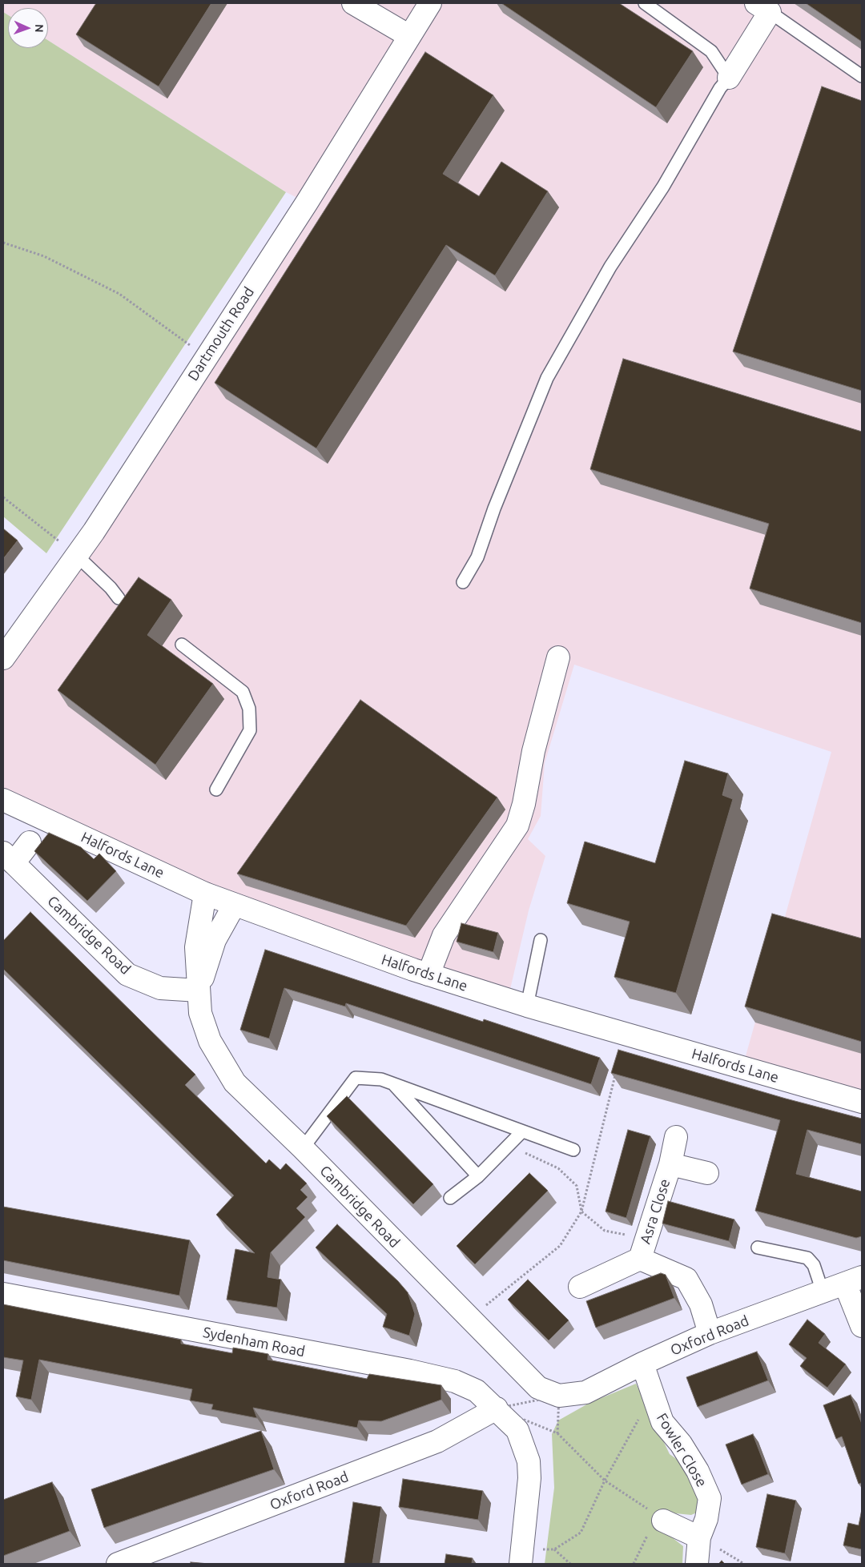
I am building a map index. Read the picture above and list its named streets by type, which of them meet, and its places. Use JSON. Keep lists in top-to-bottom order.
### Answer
{
  "streets": {
    "street": [
      "Dartmouth Road",
      "Halfords Lane",
      "Cambridge Road",
      "Asra Close",
      "Oxford Road",
      "Sydenham Road",
      "Fowler Close"
    ]
  },
  "crossings": [
    ["Halfords Lane", "Cambridge Road"],
    ["Cambridge Road", "Oxford Road"],
    ["Oxford Road", "Sydenham Road"],
    ["Oxford Road", "Fowler Close"]
  ],
  "north": "right"
}
